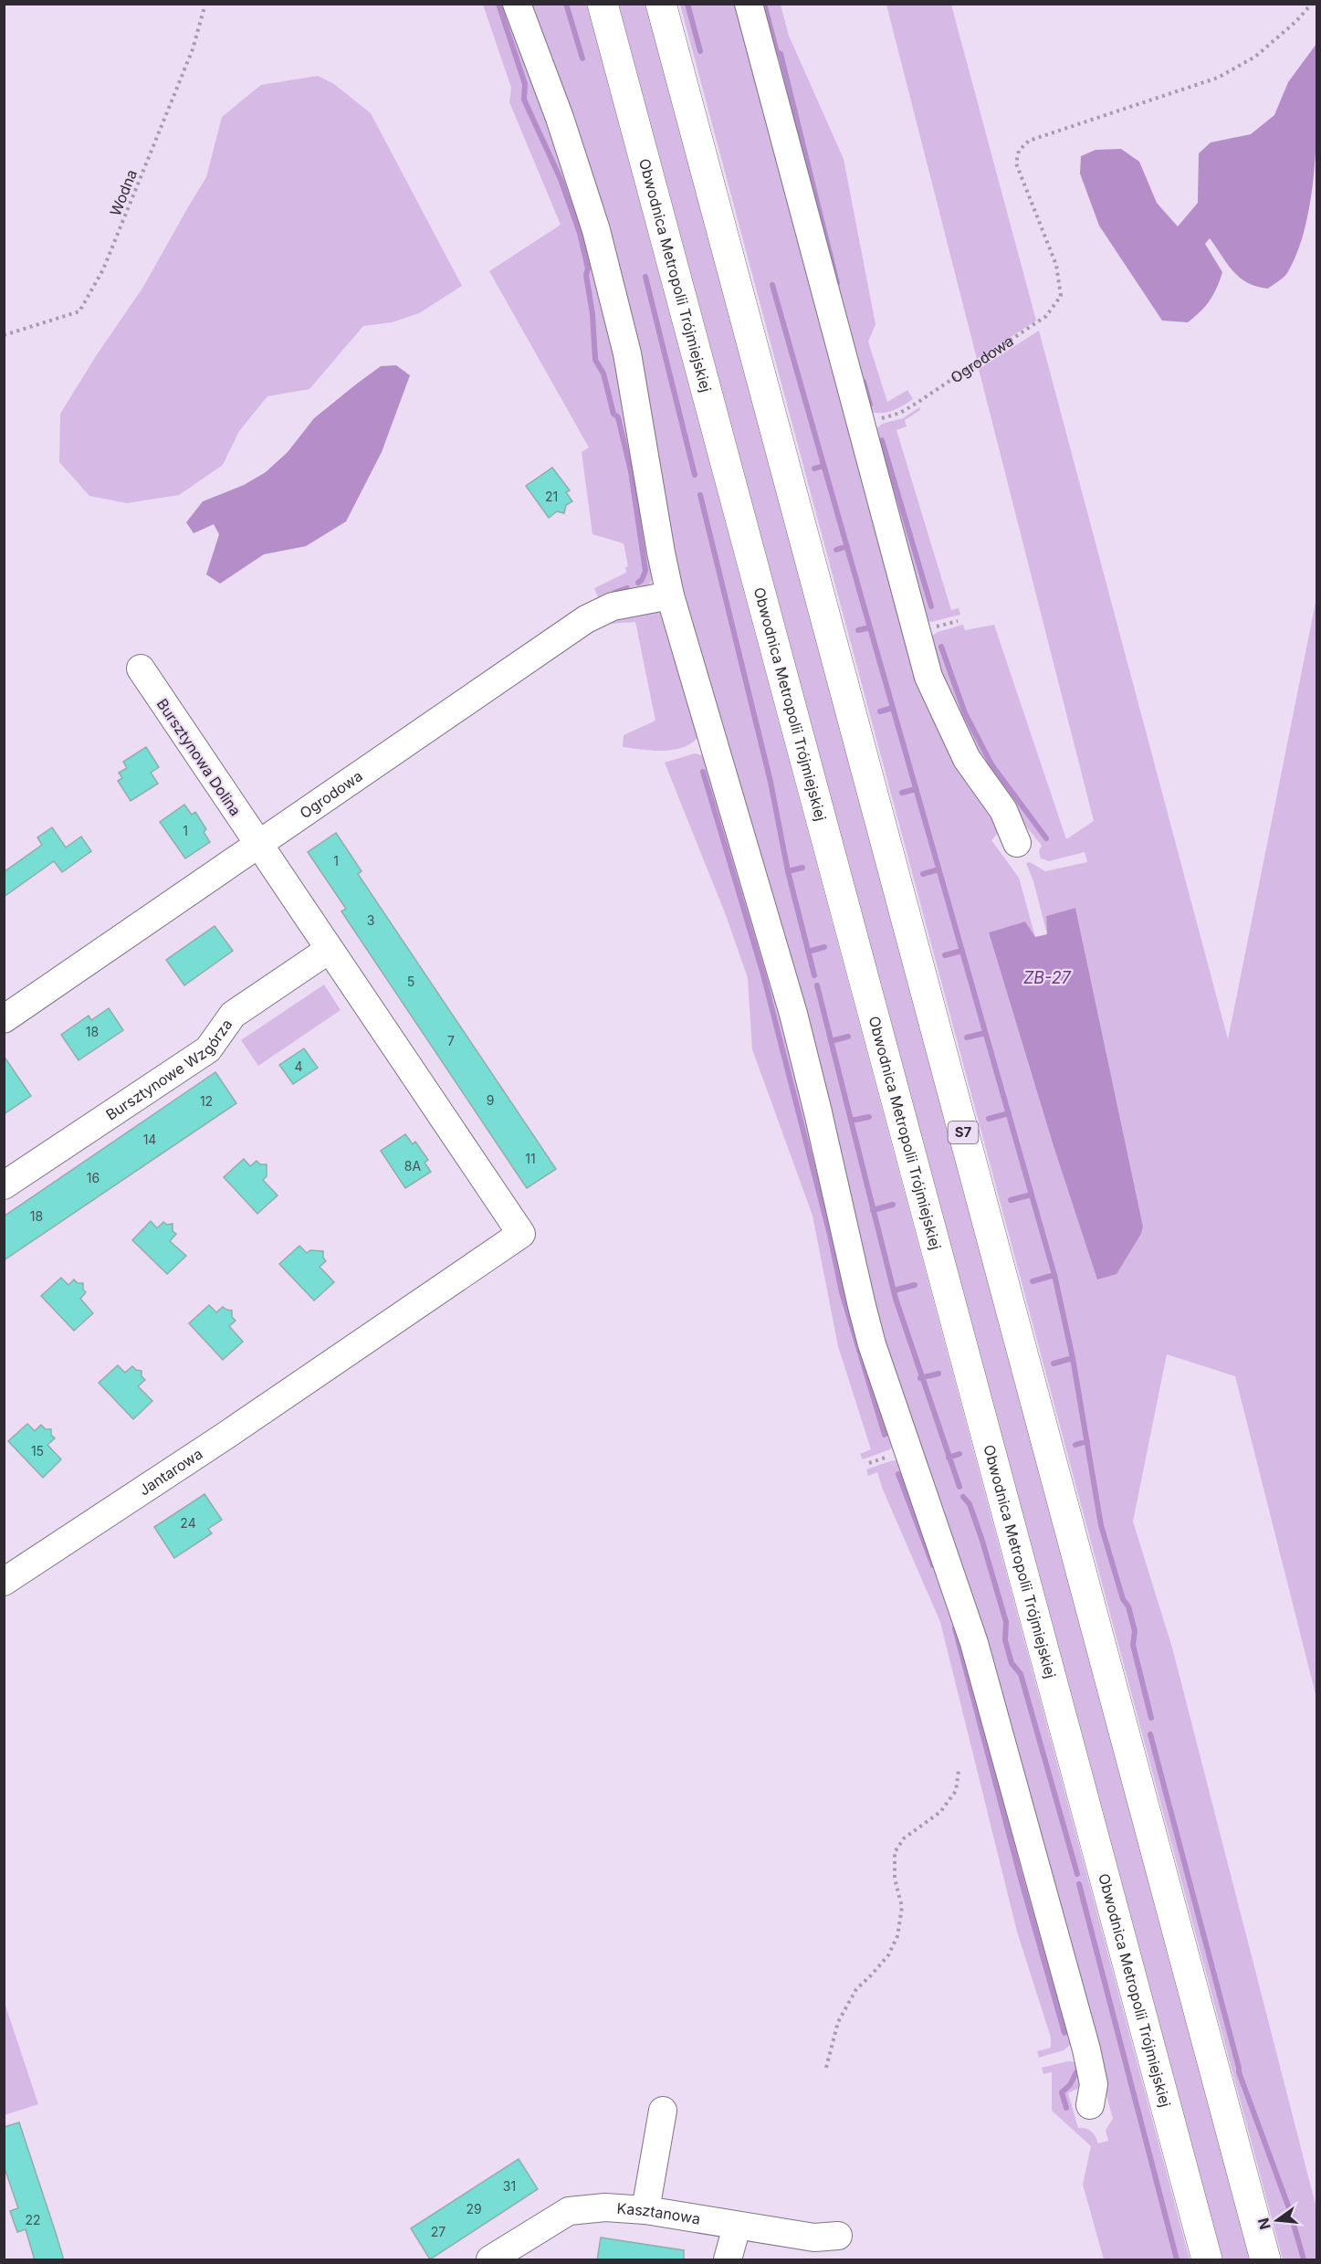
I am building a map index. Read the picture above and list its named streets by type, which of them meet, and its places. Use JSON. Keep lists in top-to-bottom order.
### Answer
{
  "streets": {
    "highway": ["Obwodnica Metropolii Trójmiejskiej", "S7"],
    "street": [
      "Ogrodowa",
      "Bursztynowa Dolina",
      "Bursztynowe Wzgórza",
      "Jantarowa",
      "Kasztanowa"
    ],
    "path": ["Wodna"]
  },
  "crossings": [
    ["Ogrodowa", "Bursztynowa Dolina"],
    ["Bursztynowe Wzgórza", "Jantarowa"]
  ],
  "water": ["ZB-27"],
  "house_numbers": [
    "21",
    "1",
    "1",
    "3",
    "5",
    "18",
    "7",
    "4",
    "9",
    "12",
    "14",
    "11",
    "8A",
    "16",
    "18",
    "15",
    "24",
    "31",
    "29",
    "22",
    "27"
  ],
  "north": "left"
}
